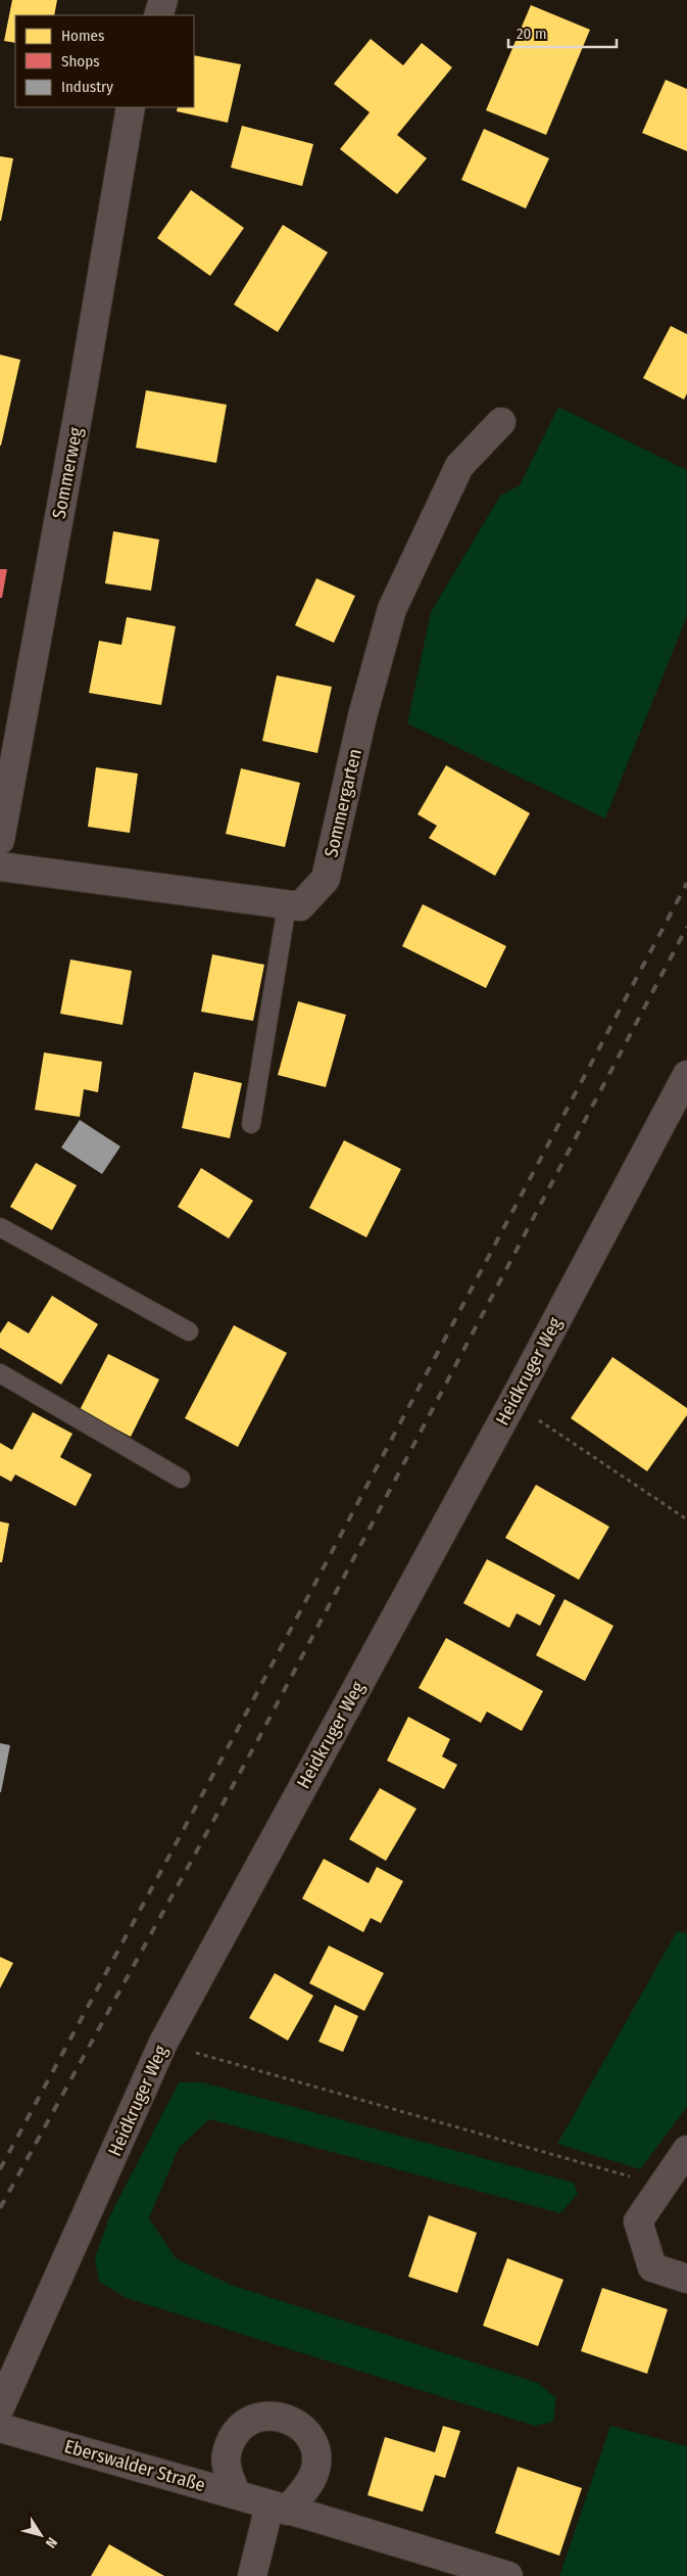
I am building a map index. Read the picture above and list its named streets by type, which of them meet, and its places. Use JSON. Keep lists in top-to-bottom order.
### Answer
{
  "streets": {
    "street": [
      "Sommerweg",
      "Sommergarten",
      "Heidkruger Weg",
      "Eberswalder Straße"
    ]
  },
  "legend": ["Homes", "Shops", "Industry"],
  "scale_bar": "20 m",
  "north": "bottom right"
}
